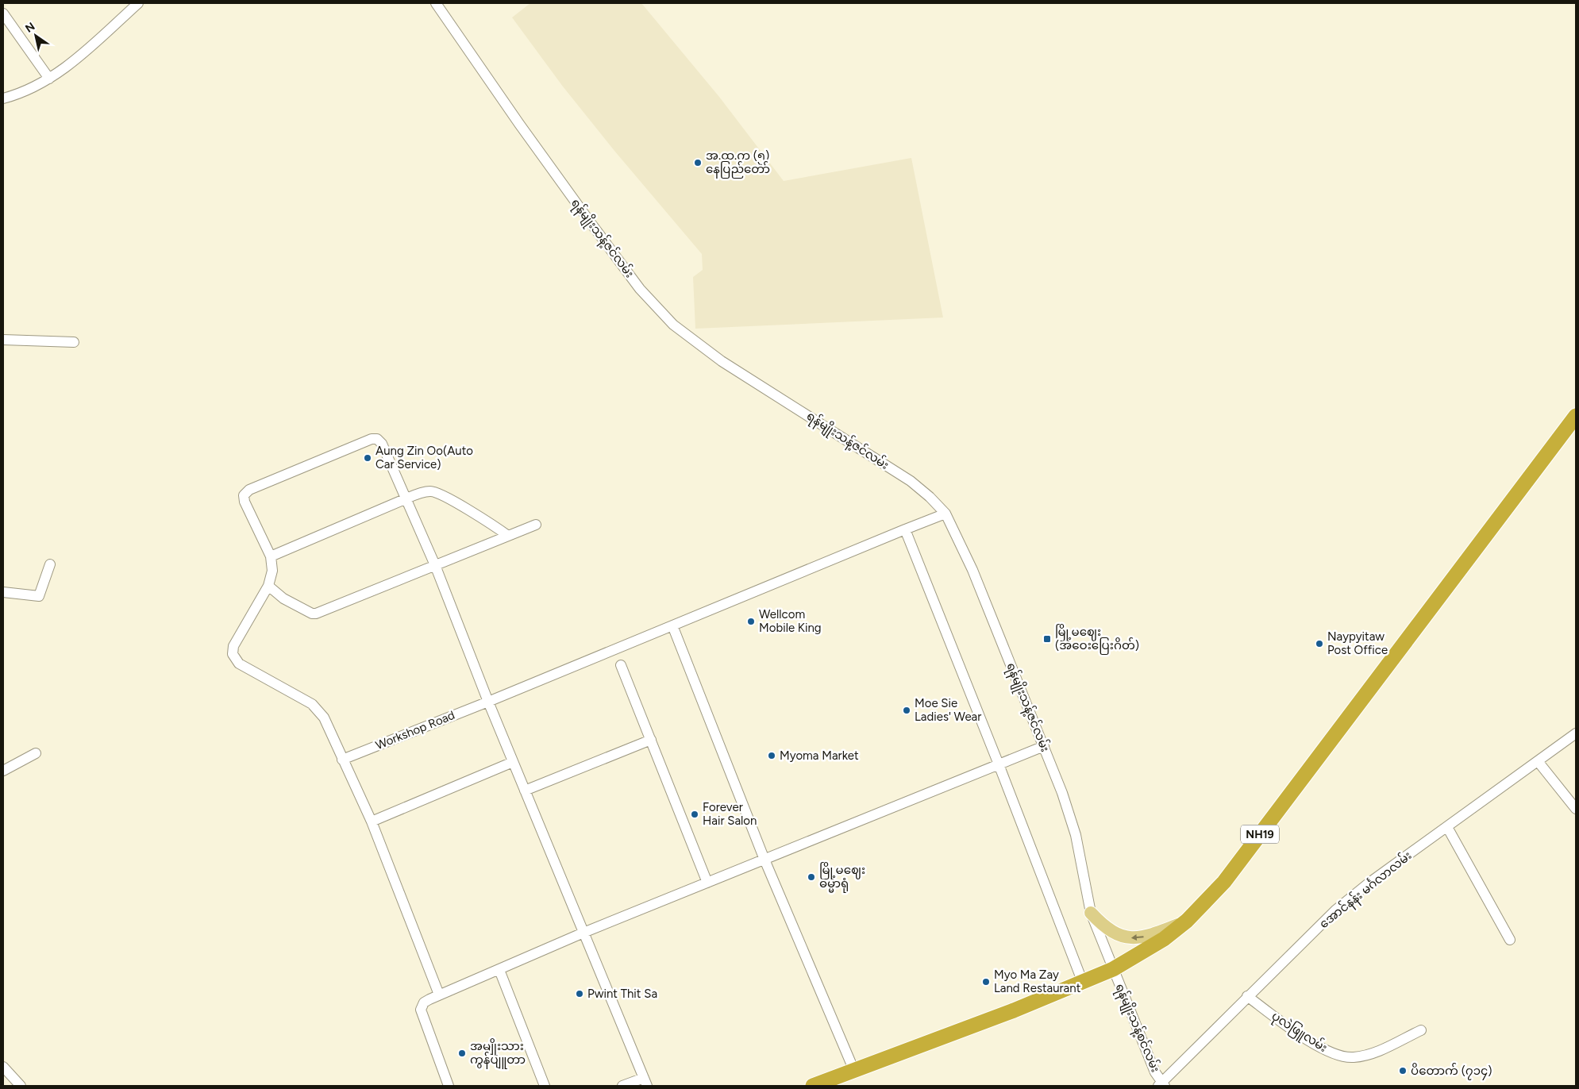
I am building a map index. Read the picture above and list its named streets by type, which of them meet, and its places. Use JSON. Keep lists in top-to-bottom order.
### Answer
{
  "streets": {
    "highway": ["NH19"],
    "street": [
      "ရန်မျိုးသန့်ဇင်လမ်း",
      "Workshop Road",
      "အောင်နန်း မင်္ဂလာလမ်း",
      "ရန်မျိုးသန့်စင်လမ်း",
      "ပုလဲဖြူလမ်း"
    ]
  },
  "crossings": [
    ["ရန်မျိုးသန့်ဇင်လမ်း", "Workshop Road"],
    ["ရန်မျိုးသန့်ဇင်လမ်း", "NH19"],
    ["ရန်မျိုးသန့်ဇင်လမ်း", "ရန်မျိုးသန့်စင်လမ်း"],
    ["NH19", "ရန်မျိုးသန့်စင်လမ်း"],
    ["အောင်နန်း မင်္ဂလာလမ်း", "ရန်မျိုးသန့်စင်လမ်း"],
    ["အောင်နန်း မင်္ဂလာလမ်း", "ပုလဲဖြူလမ်း"]
  ],
  "places": {
    "other": [
      "အ.ထ.က (၅) နေပြည်တော်",
      "Aung Zin Oo(Auto Car Service)",
      "Wellcom Mobile King",
      "Naypyitaw Post Office",
      "Moe Sie Ladies' Wear",
      "Myoma Market",
      "Forever Hair Salon",
      "မြို့မဈေး ဓမ္မာရုံ",
      "Myo Ma Zay Land Restaurant",
      "Pwint Thit Sa",
      "အမျိုးသား ကွန်ပျူတာ",
      "ပိတောက် (၇၁၄)"
    ],
    "transit": ["မြို့မဈေး (အဝေးပြေးဂိတ်)"]
  },
  "north": "top left"
}
